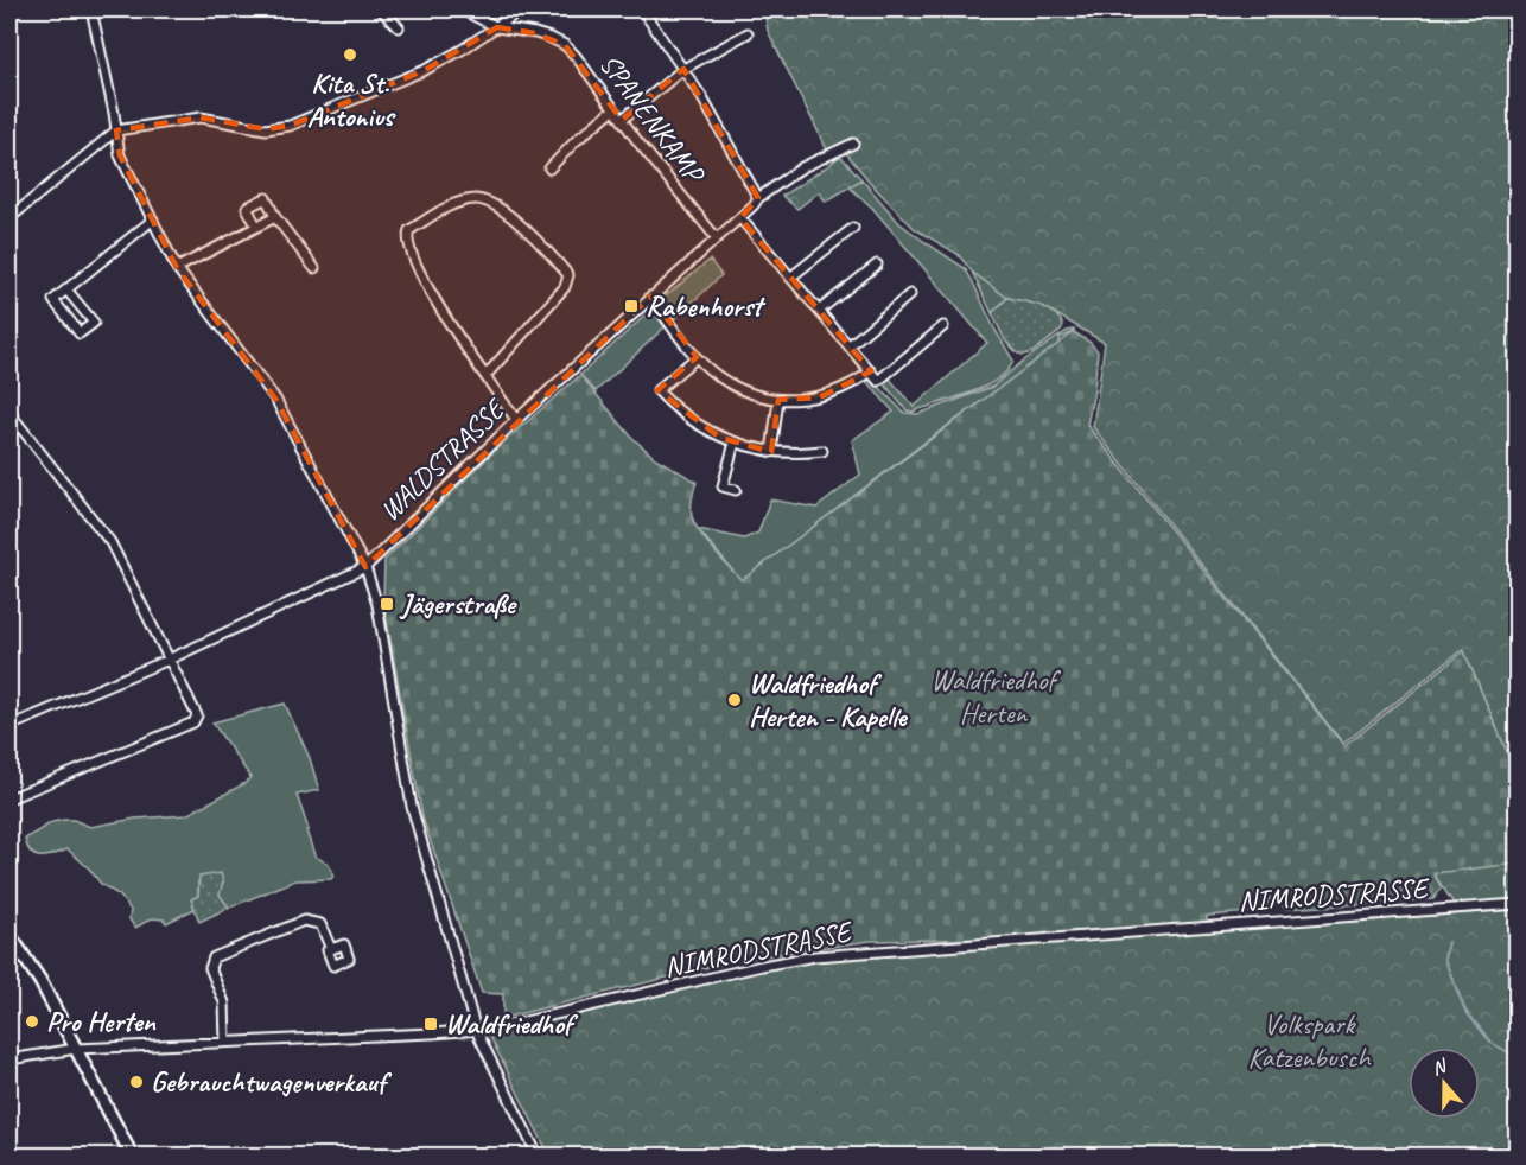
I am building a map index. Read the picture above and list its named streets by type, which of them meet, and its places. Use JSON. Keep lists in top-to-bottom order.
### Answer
{
  "streets": {
    "street": ["SPANENKAMP", "WALDSTRASSE", "NIMRODSTRASSE"]
  },
  "crossings": [
    ["SPANENKAMP", "WALDSTRASSE"]
  ],
  "parks": ["Waldfriedhof Herten", "Volkspark Katzenbusch"],
  "places": {
    "other": [
      "Kita St. Antonius",
      "Waldfriedhof Herten - Kapelle",
      "Pro Herten",
      "Gebrauchtwagenverkauf"
    ],
    "transit": ["Rabenhorst", "Jägerstraße", "Waldfriedhof"]
  },
  "north": "top"
}
